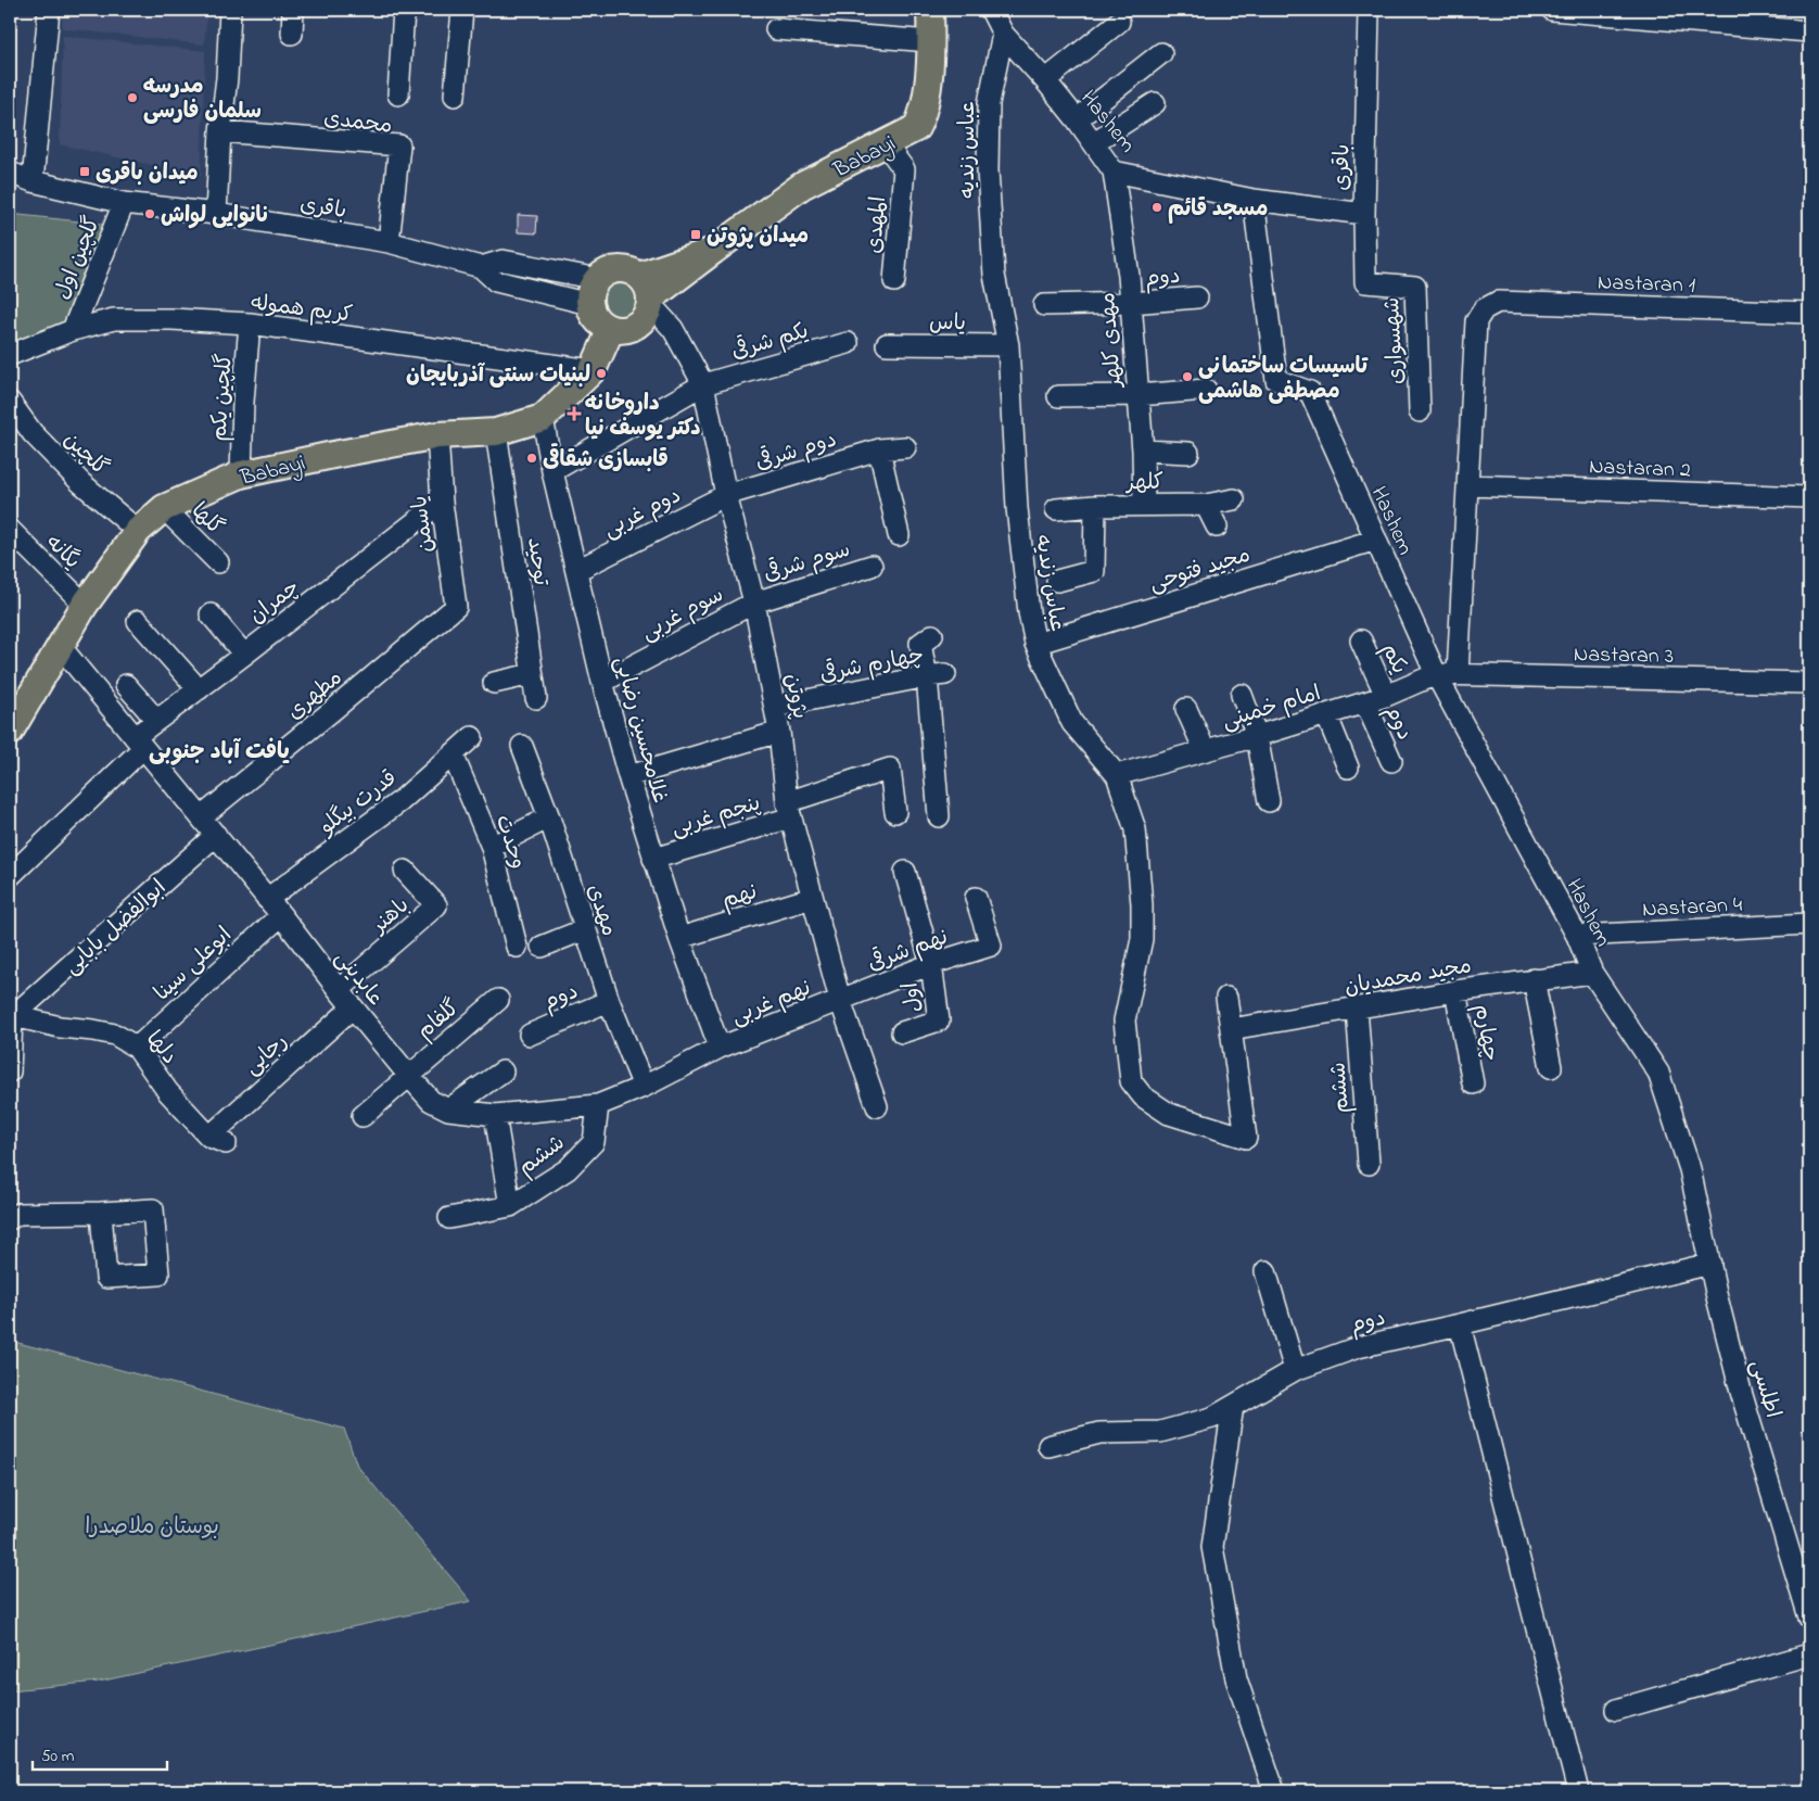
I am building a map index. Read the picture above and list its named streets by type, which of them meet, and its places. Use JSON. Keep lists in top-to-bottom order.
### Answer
{
  "streets": {
    "main road": ["Babayi"],
    "street": [
      "محمدی",
      "Hashem",
      "عباس زندیه",
      "باقری",
      "المهدی",
      "گلچین اول",
      "دوم",
      "Nastaran 1",
      "کریم هموله",
      "یاس",
      "یکم شرقی",
      "مهدی کلهر",
      "شهسواری",
      "گلچین یکم",
      "دوم شرقی",
      "گلچین",
      "Nastaran 2",
      "کلهر",
      "دوم غربی",
      "گلها",
      "یاسمن",
      "یگانه",
      "سوم شرقی",
      "توحید",
      "مجید فتوحی",
      "چمران",
      "سوم غربی",
      "Nastaran 3",
      "یکم",
      "چهارم شرقی",
      "مطهری",
      "پژوتن",
      "امام خمینی",
      "غلامحسین رضایی",
      "قدرت بیگلو",
      "پنجم غربی",
      "وحدت",
      "نهم",
      "Nastaran 4",
      "مهدی",
      "باهنر",
      "ابوالفضل بابایی",
      "نهم شرقی",
      "ابوعلی سینا",
      "مجید محمدیان",
      "عابدینی",
      "اول",
      "نهم غربی",
      "گلفام",
      "چهارم",
      "دلها",
      "رجایی",
      "ششم",
      "اطلسی"
    ]
  },
  "crossings": [
    ["محمدی", "باقری"],
    ["Hashem", "عباس زندیه"],
    ["Hashem", "باقری"],
    ["Hashem", "مهدی کلهر"],
    ["Hashem", "مجید فتوحی"],
    ["Hashem", "Nastaran 3"],
    ["Hashem", "امام خمینی"],
    ["Hashem", "Nastaran 4"],
    ["Hashem", "مجید محمدیان"],
    ["Hashem", "اطلسی"],
    ["عباس زندیه", "یاس"],
    ["عباس زندیه", "مجید فتوحی"],
    ["عباس زندیه", "امام خمینی"],
    ["عباس زندیه", "مجید محمدیان"],
    ["Babayi", "باقری"],
    ["Babayi", "المهدی"],
    ["Babayi", "کریم هموله"],
    ["Babayi", "گلچین یکم"],
    ["Babayi", "گلچین"],
    ["Babayi", "گلها"],
    ["Babayi", "یاسمن"],
    ["Babayi", "یگانه"],
    ["Babayi", "توحید"],
    ["Babayi", "پژوتن"],
    ["Babayi", "غلامحسین رضایی"],
    ["Babayi", "عابدینی"],
    ["باقری", "گلچین اول"],
    ["باقری", "شهسواری"],
    ["باقری", "پژوتن"],
    ["گلچین اول", "کریم هموله"],
    ["دوم", "مهدی کلهر"],
    ["دوم", "امام خمینی"],
    ["دوم", "مهدی"],
    ["دوم", "اطلسی"],
    ["Nastaran 1", "Nastaran 2"],
    ["کریم هموله", "گلچین یکم"],
    ["یکم شرقی", "پژوتن"],
    ["یکم شرقی", "غلامحسین رضایی"],
    ["مهدی کلهر", "کلهر"],
    ["دوم شرقی", "دوم غربی"],
    ["دوم شرقی", "پژوتن"],
    ["دوم غربی", "پژوتن"],
    ["دوم غربی", "غلامحسین رضایی"],
    ["یاسمن", "چمران"],
    ["یاسمن", "مطهری"],
    ["سوم شرقی", "سوم غربی"],
    ["سوم شرقی", "پژوتن"],
    ["چمران", "عابدینی"],
    ["سوم غربی", "پژوتن"],
    ["سوم غربی", "غلامحسین رضایی"],
    ["Nastaran 3", "امام خمینی"],
    ["یکم", "امام خمینی"],
    ["چهارم شرقی", "پژوتن"],
    ["مطهری", "عابدینی"],
    ["پژوتن", "پنجم غربی"],
    ["پژوتن", "نهم"],
    ["پژوتن", "نهم شرقی"],
    ["پژوتن", "نهم غربی"],
    ["غلامحسین رضایی", "پنجم غربی"],
    ["غلامحسین رضایی", "نهم"],
    ["غلامحسین رضایی", "عابدینی"],
    ["غلامحسین رضایی", "نهم غربی"],
    ["قدرت بیگلو", "وحدت"],
    ["قدرت بیگلو", "عابدینی"],
    ["مهدی", "عابدینی"],
    ["باهنر", "عابدینی"],
    ["ابوالفضل بابایی", "عابدینی"],
    ["ابوالفضل بابایی", "دلها"],
    ["نهم شرقی", "اول"],
    ["نهم شرقی", "نهم غربی"],
    ["ابوعلی سینا", "عابدینی"],
    ["ابوعلی سینا", "دلها"],
    ["مجید محمدیان", "چهارم"],
    ["مجید محمدیان", "ششم"],
    ["عابدینی", "نهم غربی"],
    ["عابدینی", "گلفام"],
    ["عابدینی", "رجایی"],
    ["عابدینی", "ششم"],
    ["دلها", "رجایی"]
  ],
  "districts": ["یافت آباد جنوبی"],
  "parks": ["بوستان ملاصدرا"],
  "places": {
    "other": [
      "مدرسه سلمان فارسی",
      "مسجد قائم",
      "نانوایی لواش",
      "لبنیات سنتی آذربایجان",
      "تاسیسات ساختمانی مصطفی هاشمی",
      "قابسازی شقاقی"
    ],
    "transit": ["میدان باقری", "میدان پژوتن"],
    "health": ["داروخانه دکتر یوسف نیا"]
  },
  "scale_bar": "50 m"
}
